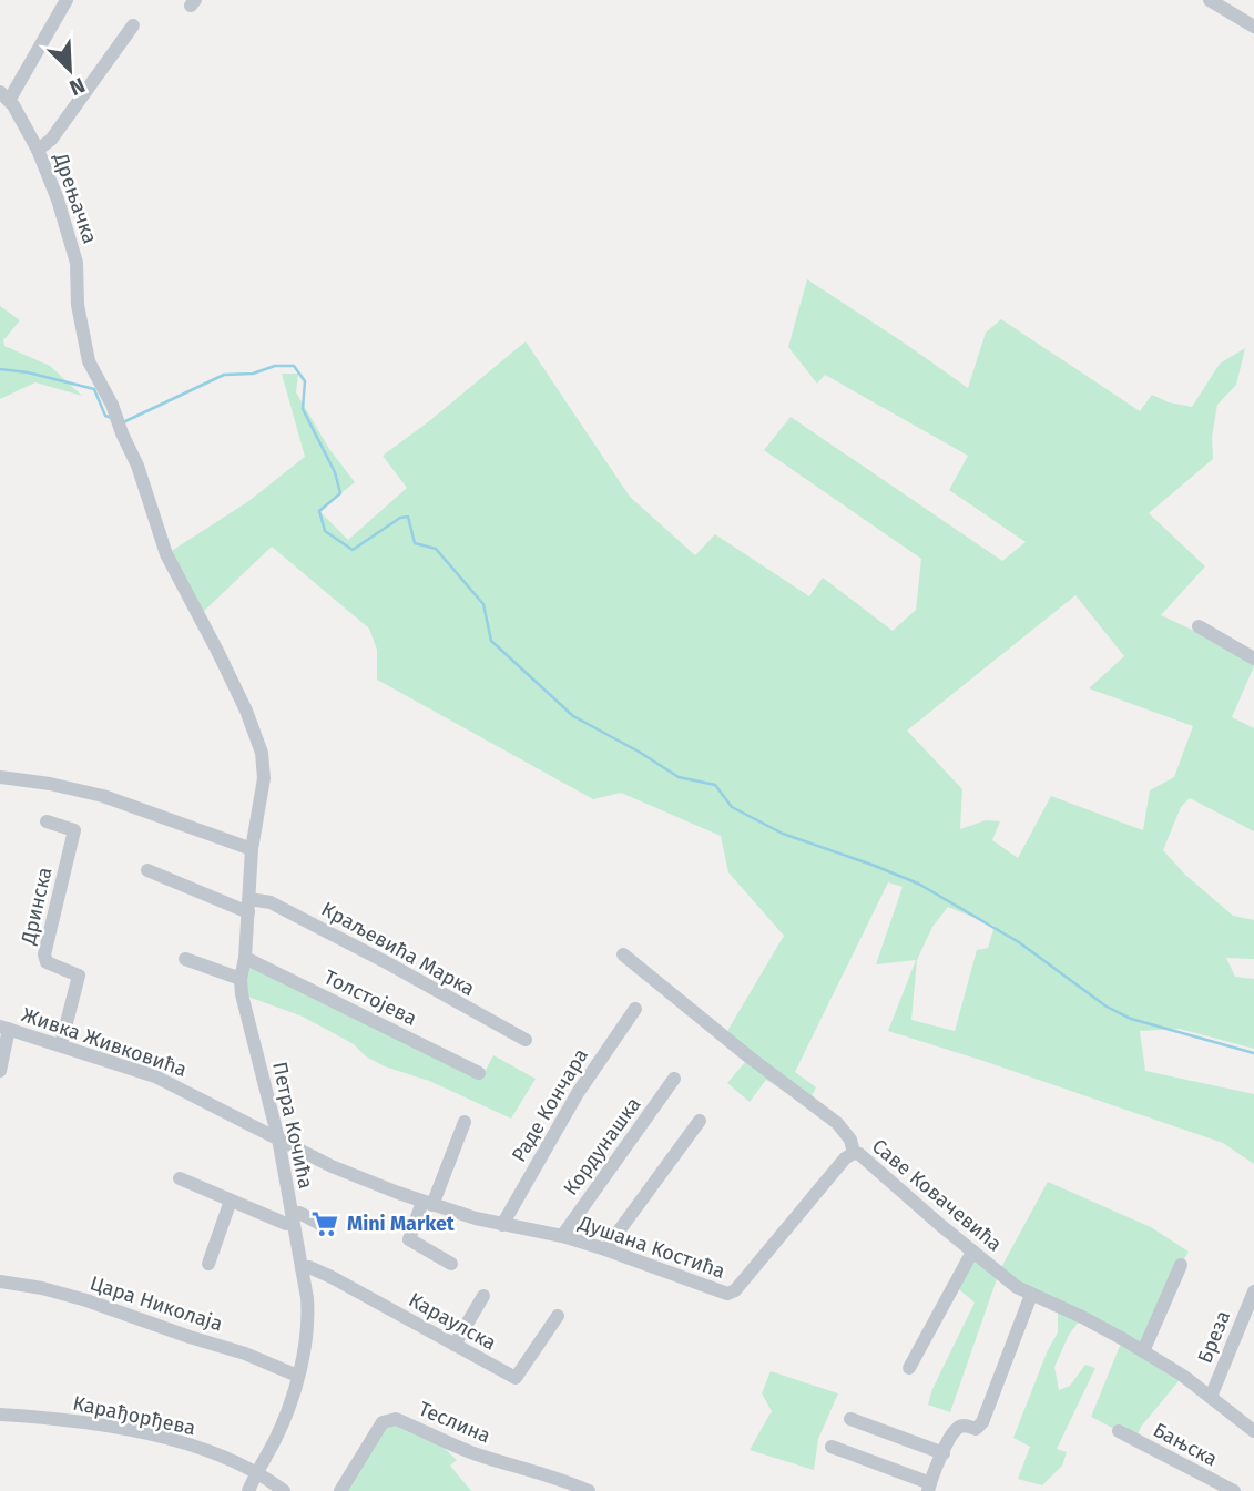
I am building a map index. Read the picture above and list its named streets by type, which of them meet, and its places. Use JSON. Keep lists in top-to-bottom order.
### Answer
{
  "streets": {
    "street": [
      "Дрењачка",
      "Дринска",
      "Краљевића Марка",
      "Толстојева",
      "Живка Живковића",
      "Раде Кончара",
      "Петра Кочића",
      "Кордунашка",
      "Саве Ковачевића",
      "Душана Костића",
      "Цара Николаја",
      "Караулска",
      "Бреза",
      "Карађорђева",
      "Теслина",
      "Бањска"
    ]
  },
  "crossings": [
    ["Дрењачка", "Петра Кочића"],
    ["Дринска", "Живка Живковића"],
    ["Краљевића Марка", "Петра Кочића"],
    ["Толстојева", "Петра Кочића"],
    ["Живка Живковића", "Петра Кочића"],
    ["Живка Живковића", "Душана Костића"],
    ["Раде Кончара", "Душана Костића"],
    ["Петра Кочића", "Душана Костића"],
    ["Петра Кочића", "Цара Николаја"],
    ["Петра Кочића", "Караулска"],
    ["Петра Кочића", "Карађорђева"],
    ["Кордунашка", "Душана Костића"],
    ["Саве Ковачевића", "Душана Костића"],
    ["Саве Ковачевића", "Бреза"]
  ],
  "places": {
    "supermarket": ["Mini Market"]
  },
  "north": "bottom right"
}
